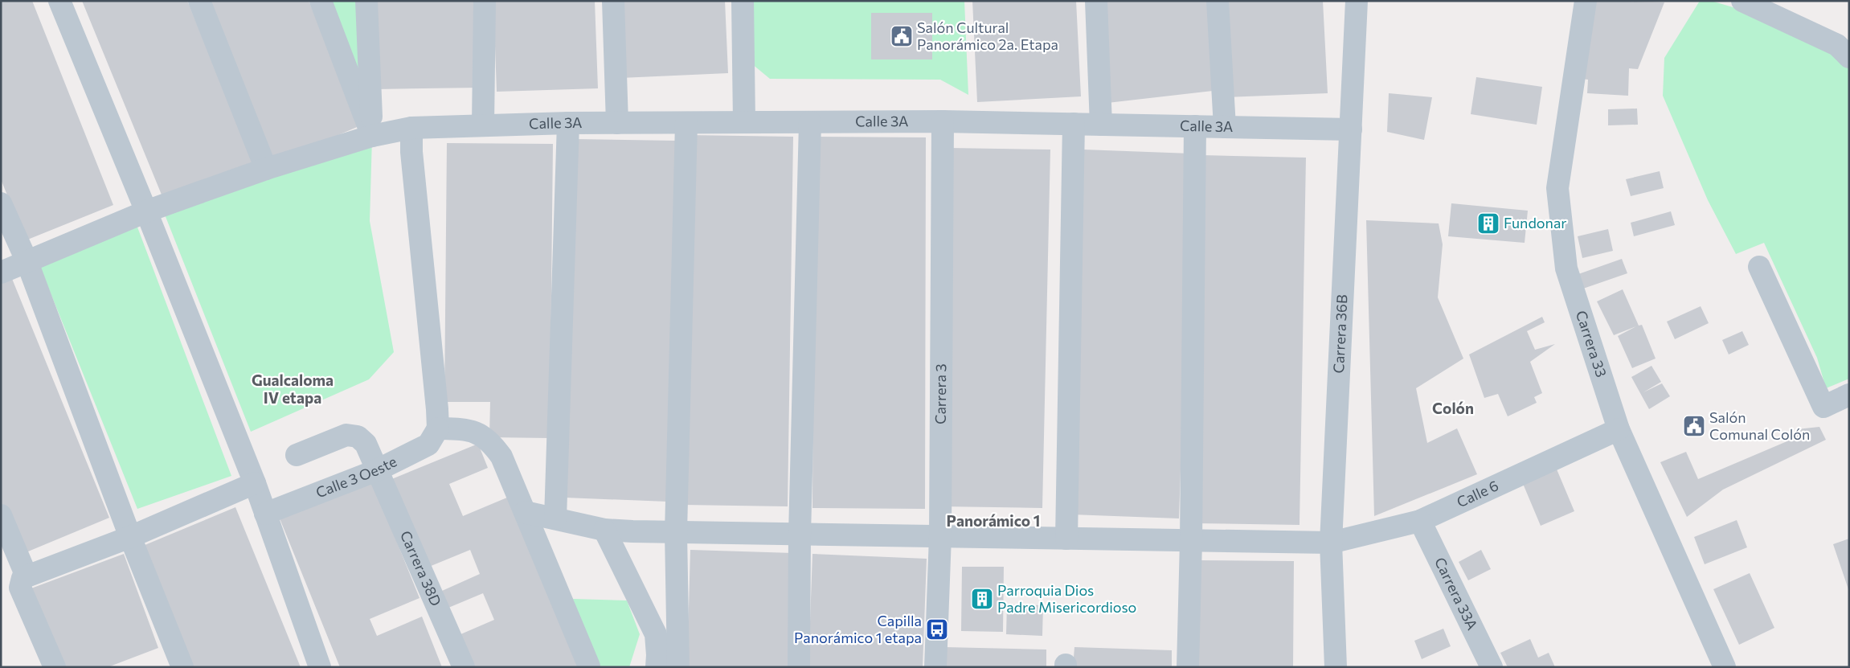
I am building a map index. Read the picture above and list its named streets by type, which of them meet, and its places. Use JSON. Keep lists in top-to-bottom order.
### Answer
{
  "streets": {
    "street": [
      "Calle 3A",
      "Carrera 36B",
      "Carrera 33",
      "Carrera 3",
      "Calle 3 Oeste",
      "Calle 6",
      "Carrera 38D",
      "Carrera 33A"
    ]
  },
  "crossings": [
    ["Calle 3A", "Carrera 36B"],
    ["Calle 3A", "Carrera 3"],
    ["Carrera 36B", "Calle 6"],
    ["Carrera 33", "Calle 6"],
    ["Carrera 3", "Calle 6"],
    ["Calle 3 Oeste", "Carrera 38D"],
    ["Calle 6", "Carrera 33A"]
  ],
  "districts": ["Gualcaloma IV etapa", "Colón", "Panorámico 1"],
  "places": {
    "public building": ["Salón Cultural Panorámico 2a. Etapa", "Salón Comunal Colón"],
    "building": ["Fundonar", "Parroquia Dios Padre Misericordioso"],
    "bus stop": ["Capilla Panorámico 1 etapa"]
  }
}
